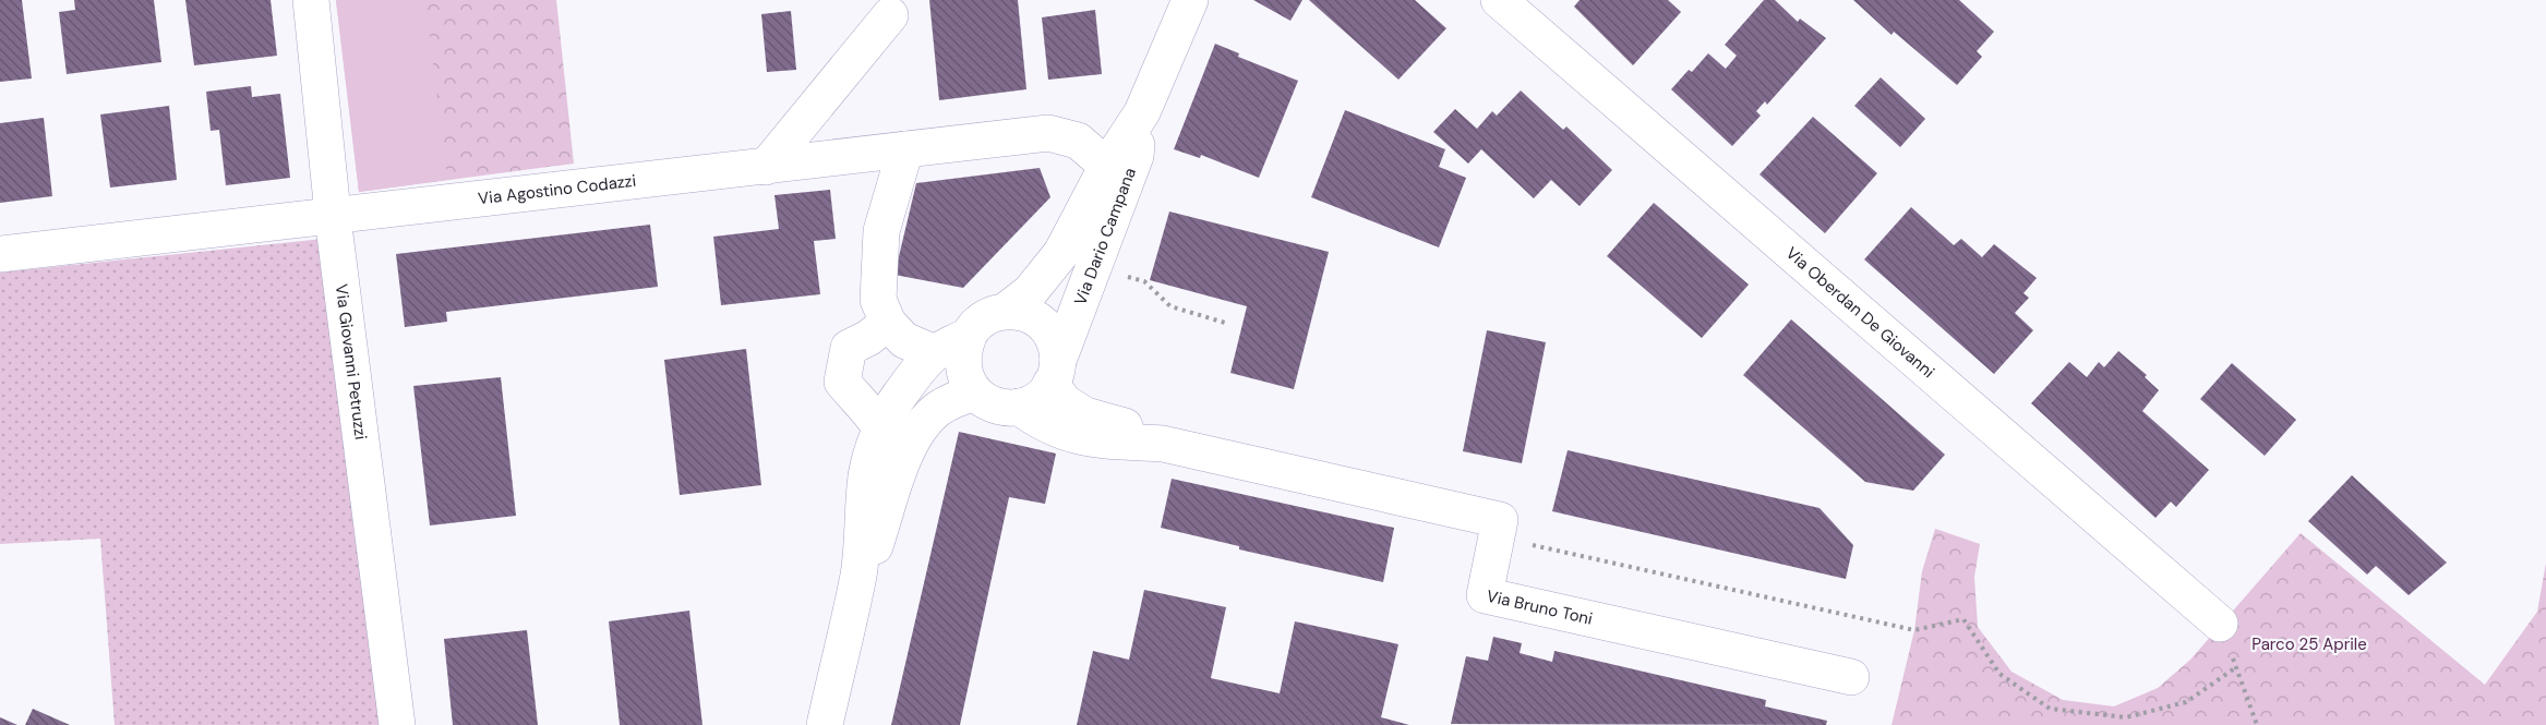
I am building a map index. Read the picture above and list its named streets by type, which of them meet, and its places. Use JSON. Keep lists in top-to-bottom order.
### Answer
{
  "streets": {
    "street": [
      "Via Agostino Codazzi",
      "Via Dario Campana",
      "Via Oberdan De Giovanni",
      "Via Giovanni Petruzzi",
      "Via Bruno Toni"
    ]
  },
  "crossings": [
    ["Via Agostino Codazzi", "Via Dario Campana"],
    ["Via Agostino Codazzi", "Via Giovanni Petruzzi"]
  ],
  "parks": ["Parco 25 Aprile"]
}
